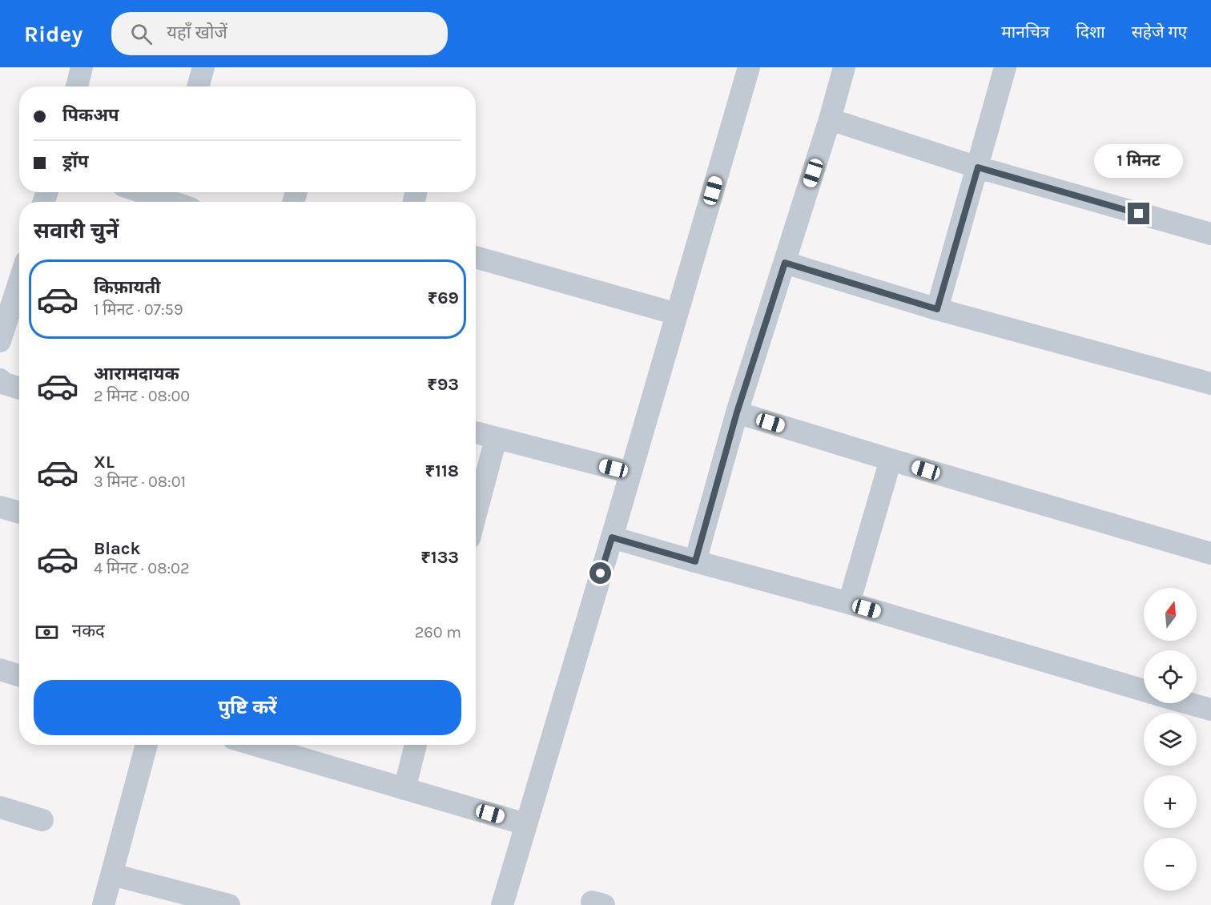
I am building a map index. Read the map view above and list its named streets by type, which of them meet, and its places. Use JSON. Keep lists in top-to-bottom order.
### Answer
{
  "north": "top",
  "page": {
    "header": "Ridey",
    "search": "यहाँ खोजें",
    "nav": ["मानचित्र", "दिशा", "सहेजे गए"],
    "banner": ["पिकअप", "ड्रॉप"],
    "bubble": "1 मिनट",
    "heading": "सवारी चुनें",
    "list": [
      {
        "name": "किफ़ायती",
        "note": "1 मिनट · 07:59",
        "value": "₹69"
      },
      {
        "name": "आरामदायक",
        "note": "2 मिनट · 08:00",
        "value": "₹93"
      },
      {
        "name": "XL",
        "note": "3 मिनट · 08:01",
        "value": "₹118"
      },
      {
        "name": "Black",
        "note": "4 मिनट · 08:02",
        "value": "₹133"
      }
    ],
    "map_buttons": ["+", "−"],
    "pay": ["नकद", "260 m"],
    "buttons": "पुष्टि करें"
  }
}
